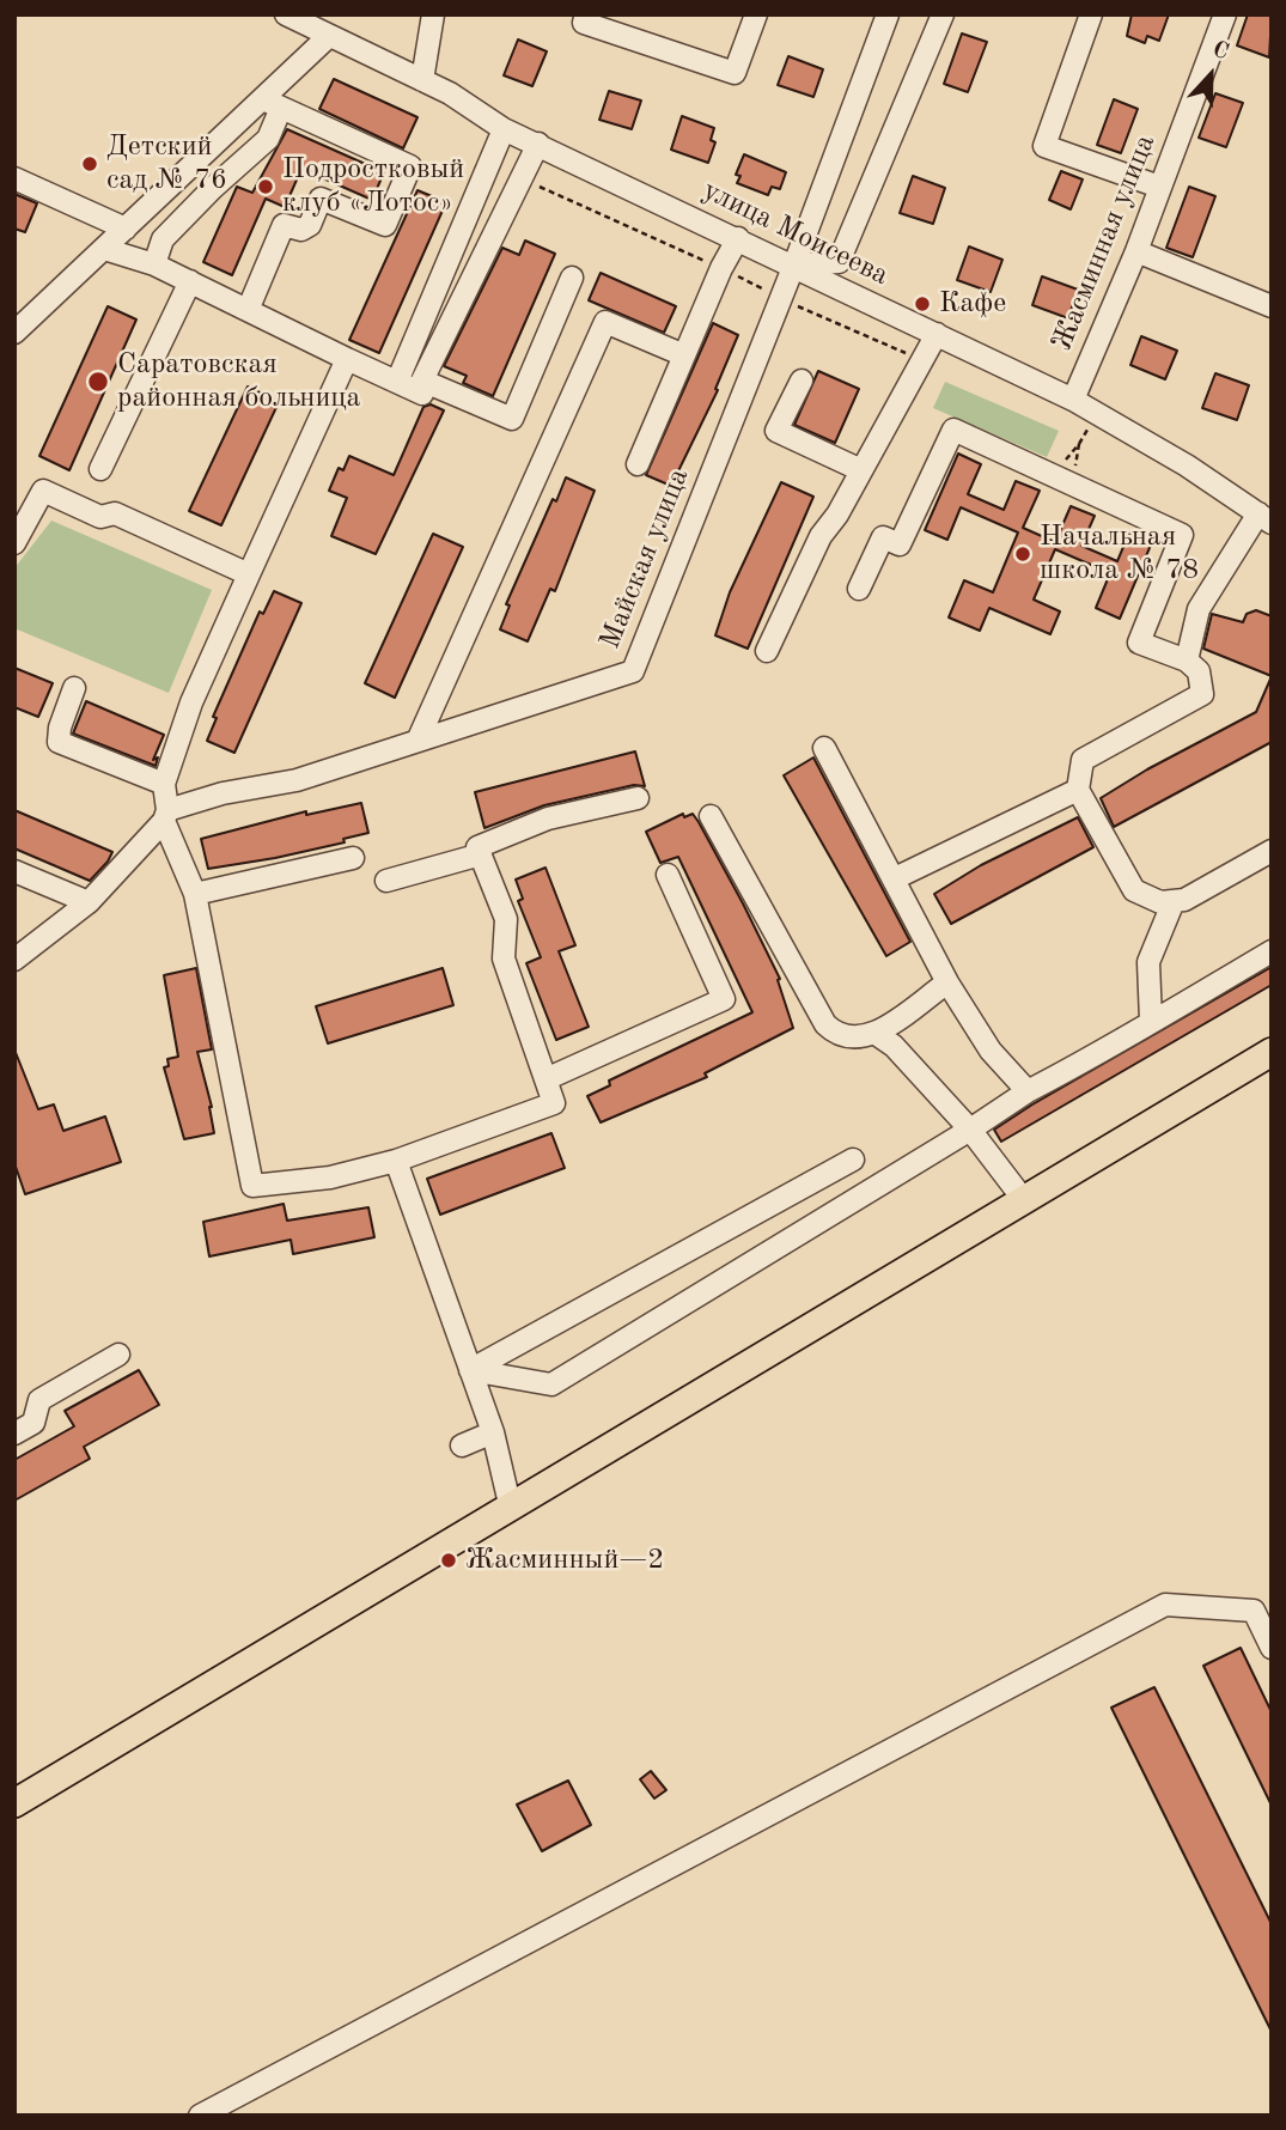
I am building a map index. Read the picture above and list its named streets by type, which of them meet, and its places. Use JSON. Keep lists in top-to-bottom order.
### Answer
{
  "streets": {
    "street": ["улица Моисеева", "Жасминная улица", "Майская улица"]
  },
  "crossings": [
    ["улица Моисеева", "Жасминная улица"],
    ["улица Моисеева", "Майская улица"]
  ],
  "places": [
    "Детский сад № 76",
    "Подростковый клуб «Лотос»",
    "Кафе",
    "Саратовская районная больница",
    "Начальная школа № 78",
    "Жасминный—2"
  ],
  "north": "top"
}
